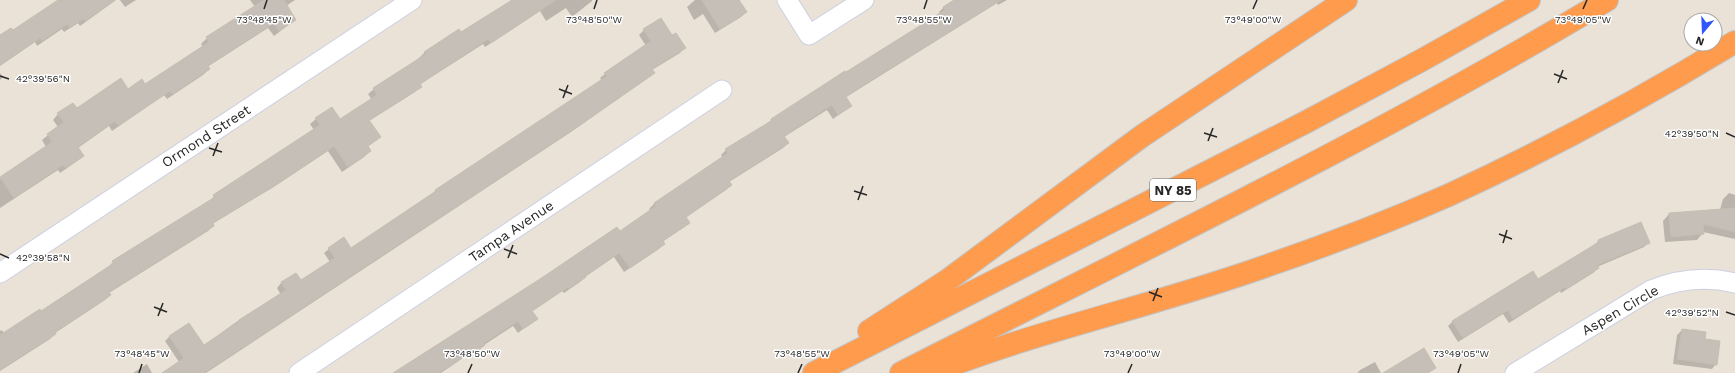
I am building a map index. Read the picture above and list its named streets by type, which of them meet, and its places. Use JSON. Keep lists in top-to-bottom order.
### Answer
{
  "streets": {
    "highway": ["NY 85"],
    "street": ["Ormond Street", "Tampa Avenue", "Aspen Circle"]
  },
  "north": "bottom",
  "coordinates": [
    "73°48'55\"W",
    "73°49'00\"W",
    "73°49'05\"W",
    "73°48'45\"W",
    "73°48'50\"W",
    "42°39'56\"N",
    "42°39'50\"N",
    "42°39'58\"N",
    "42°39'52\"N"
  ]
}
